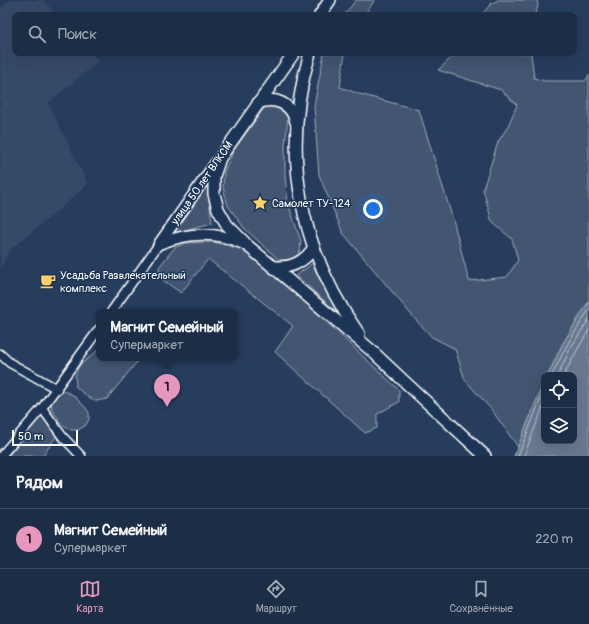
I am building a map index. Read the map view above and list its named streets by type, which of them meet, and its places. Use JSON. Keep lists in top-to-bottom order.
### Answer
{
  "streets": {
    "main road": ["улица 50 лет ВЛКСМ"]
  },
  "places": {
    "place": ["Самолет ТУ-124"],
    "cafe": ["Усадьба Развлекательный комплекс"]
  },
  "scale_bar": "50 m",
  "page": {
    "search": "Поиск",
    "popup": ["Магнит Семейный", "Супермаркет"],
    "pins": "1",
    "scale": "50 m",
    "heading": "Рядом",
    "list": [
      {
        "mark": "1",
        "name": "Магнит Семейный",
        "note": "Супермаркет",
        "value": "220 m"
      }
    ],
    "nav": ["Карта", "Маршрут", "Сохранённые"]
  }
}
